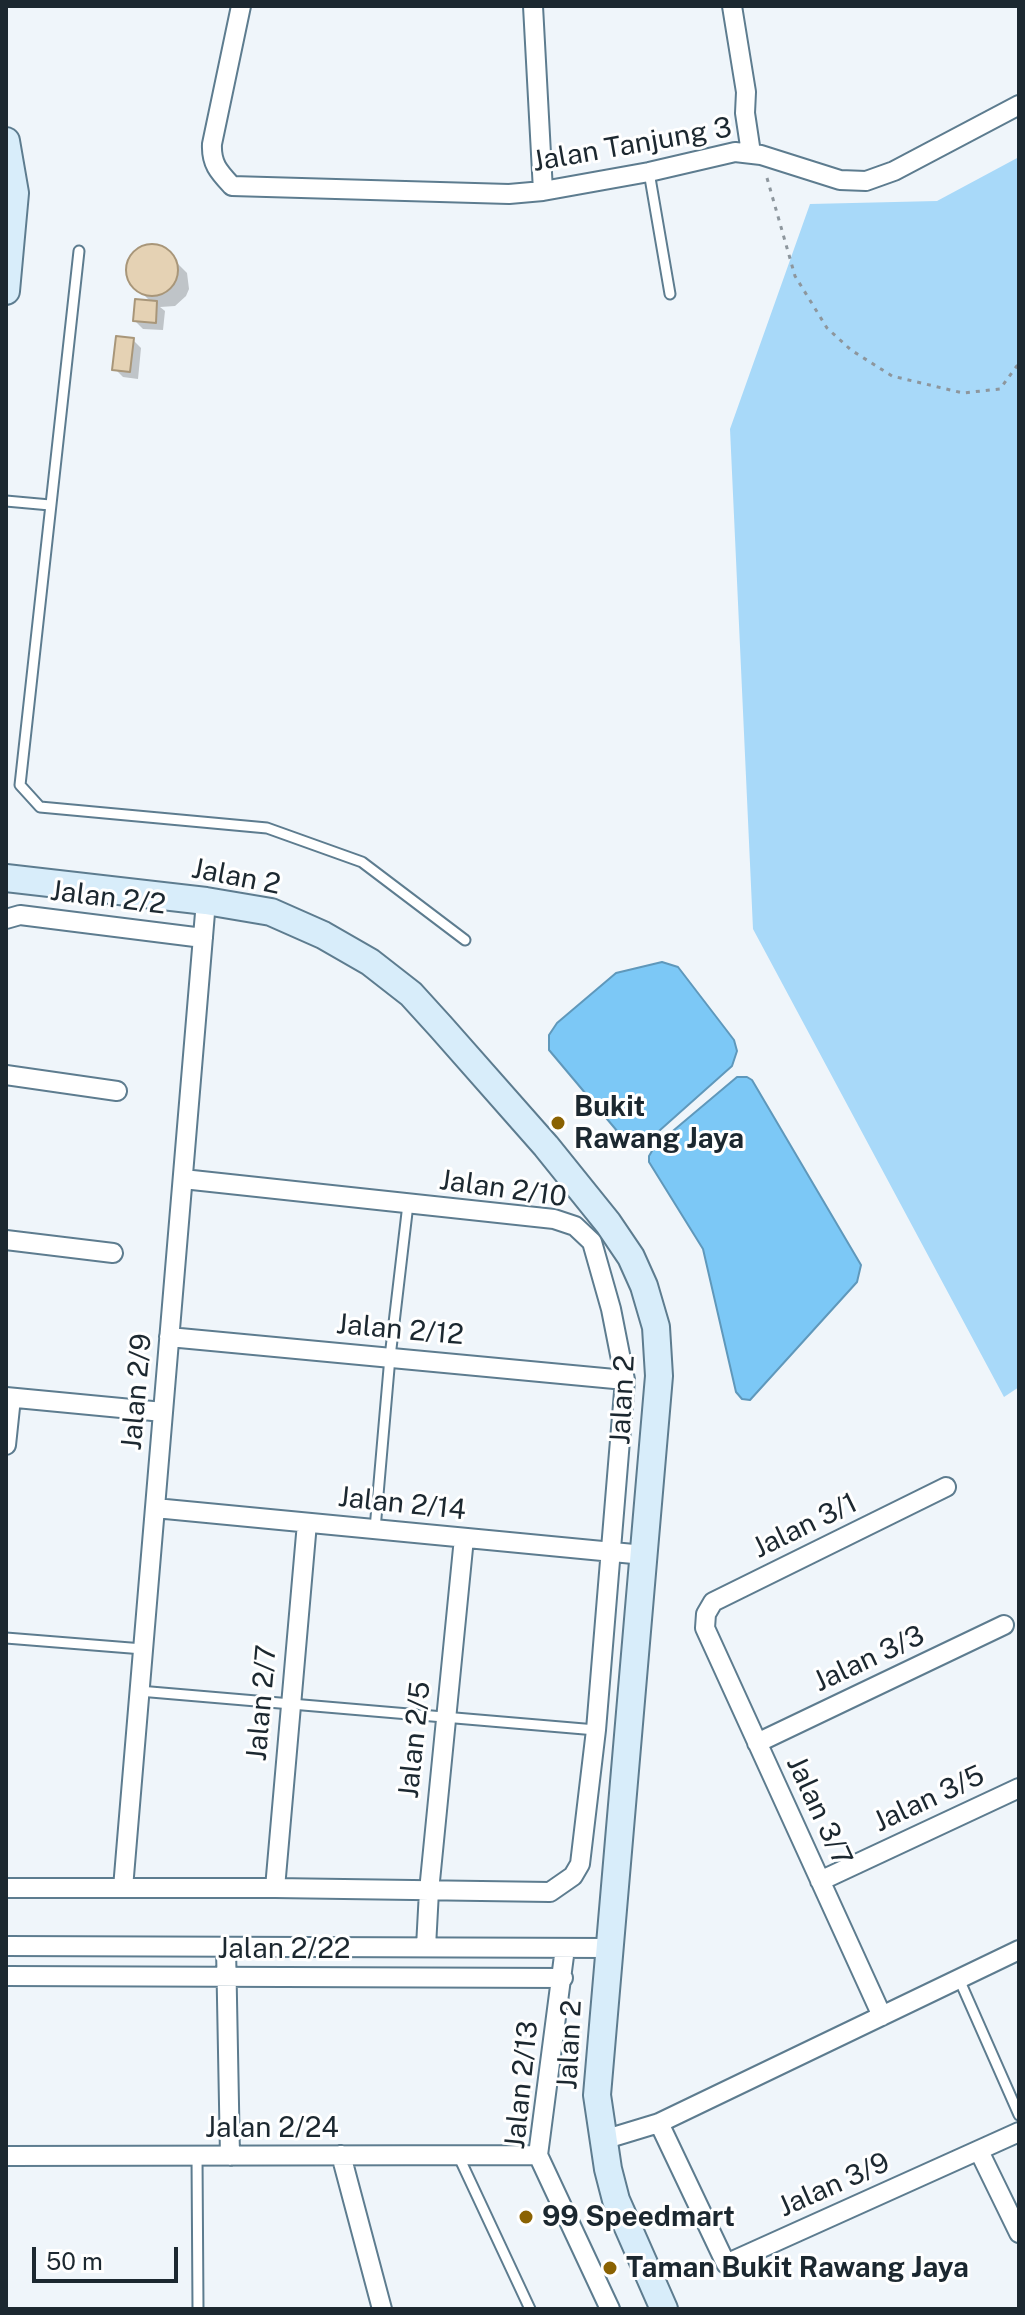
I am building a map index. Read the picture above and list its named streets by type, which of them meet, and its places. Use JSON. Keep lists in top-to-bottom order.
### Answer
{
  "streets": {
    "street": [
      "Jalan Tanjung 3",
      "Jalan 2",
      "Jalan 2/2",
      "Jalan 2/10",
      "Jalan 2/12",
      "Jalan 2/9",
      "Jalan 2/14",
      "Jalan 3/1",
      "Jalan 3/3",
      "Jalan 2/7",
      "Jalan 2/5",
      "Jalan 3/5",
      "Jalan 3/7",
      "Jalan 2/22",
      "Jalan 2/13",
      "Jalan 2/24",
      "Jalan 3/9"
    ]
  },
  "crossings": [
    ["Jalan 2", "Jalan 2/9"],
    ["Jalan 2", "Jalan 2/14"],
    ["Jalan 2/2", "Jalan 2/9"],
    ["Jalan 2/10", "Jalan 2/12"],
    ["Jalan 2/10", "Jalan 2/9"],
    ["Jalan 2/10", "Jalan 2/14"],
    ["Jalan 2/10", "Jalan 2/7"],
    ["Jalan 2/10", "Jalan 2/5"],
    ["Jalan 2/12", "Jalan 2/9"],
    ["Jalan 2/9", "Jalan 2/14"],
    ["Jalan 2/14", "Jalan 2/7"],
    ["Jalan 2/14", "Jalan 2/5"],
    ["Jalan 3/1", "Jalan 3/7"],
    ["Jalan 3/3", "Jalan 3/7"],
    ["Jalan 3/5", "Jalan 3/7"],
    ["Jalan 2/22", "Jalan 2/13"],
    ["Jalan 2/13", "Jalan 2/24"]
  ],
  "places": ["Bukit Rawang Jaya", "99 Speedmart", "Taman Bukit Rawang Jaya"],
  "scale_bar": "50 m"
}
